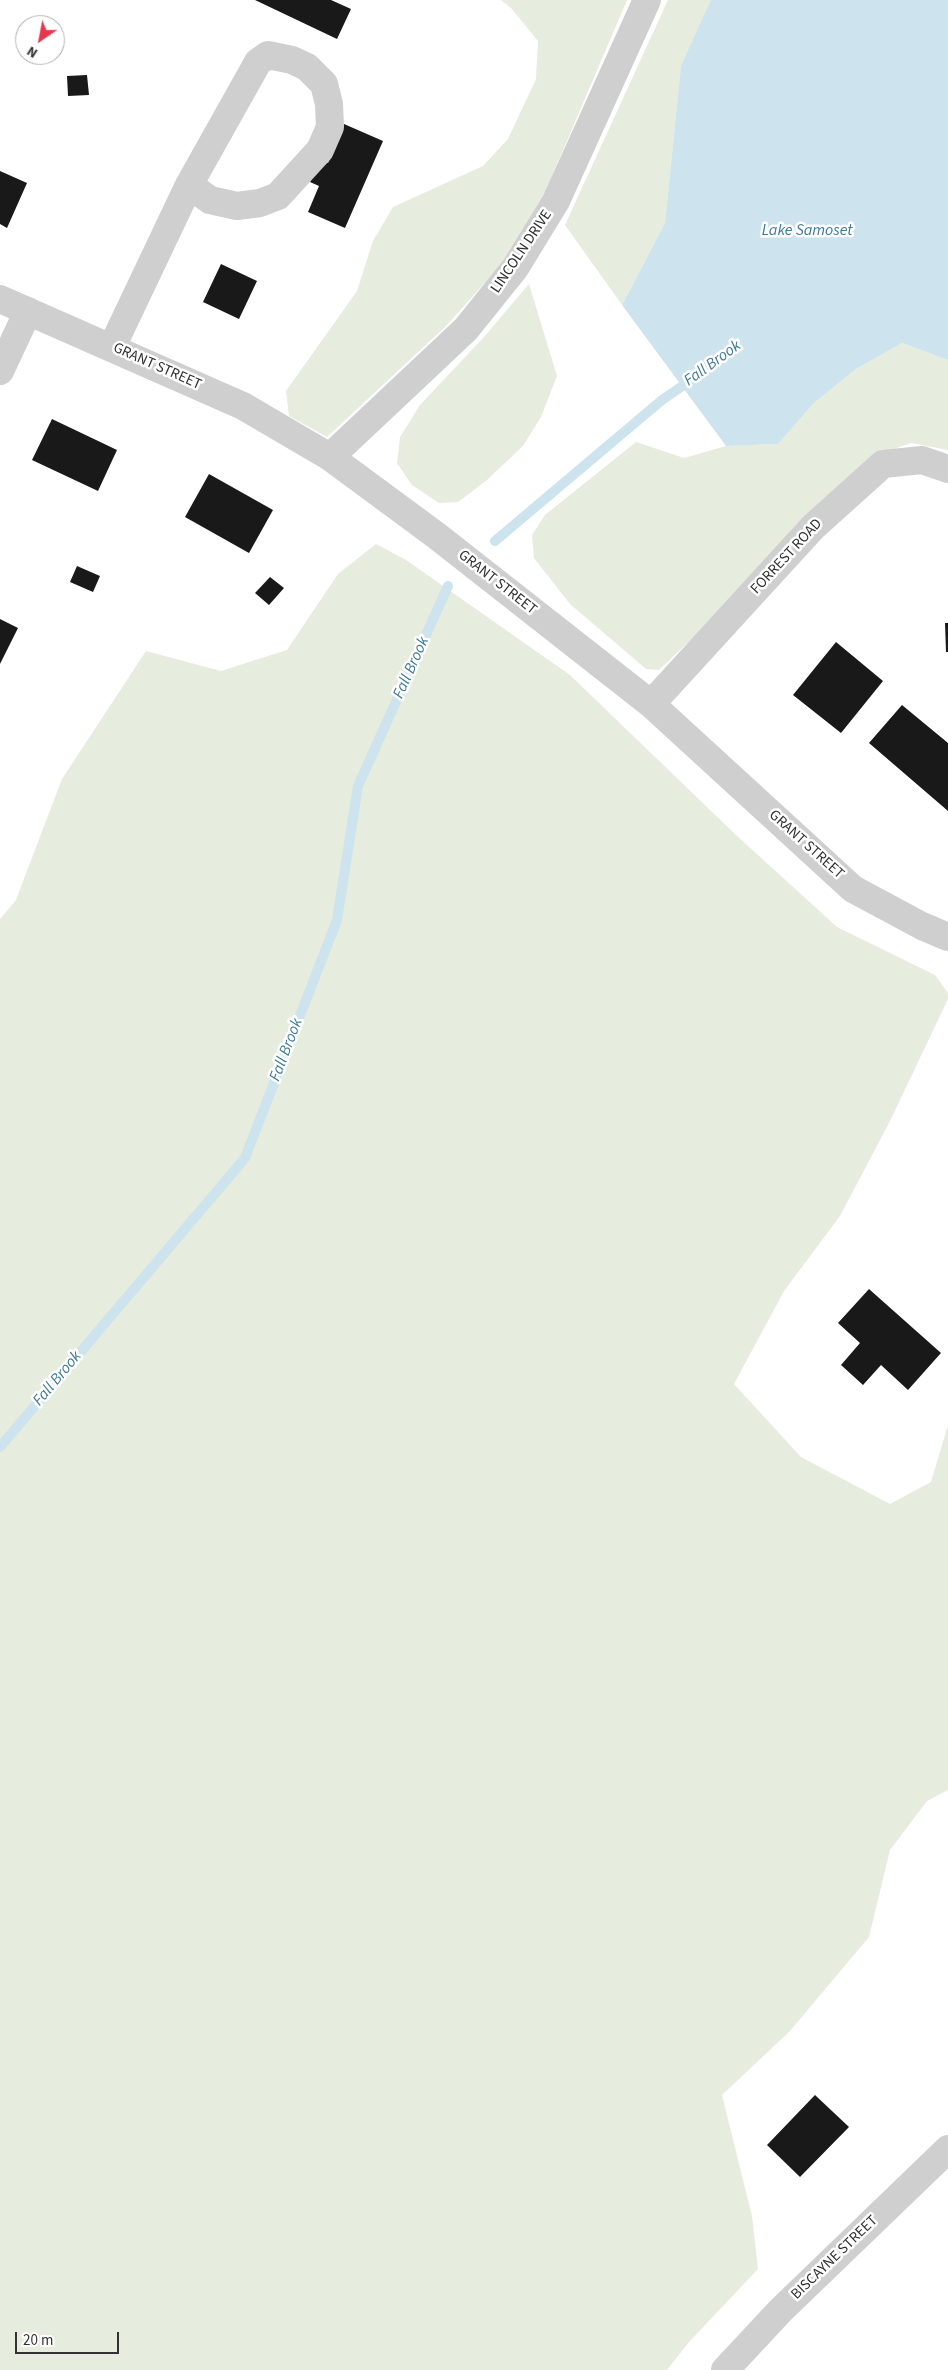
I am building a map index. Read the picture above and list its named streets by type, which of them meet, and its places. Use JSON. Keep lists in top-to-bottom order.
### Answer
{
  "streets": {
    "street": [
      "LINCOLN DRIVE",
      "GRANT STREET",
      "FORREST ROAD",
      "BISCAYNE STREET"
    ]
  },
  "crossings": [
    ["LINCOLN DRIVE", "GRANT STREET"],
    ["GRANT STREET", "FORREST ROAD"]
  ],
  "water": ["Lake Samoset", "Fall Brook"],
  "scale_bar": "20 m",
  "north": "bottom left"
}
